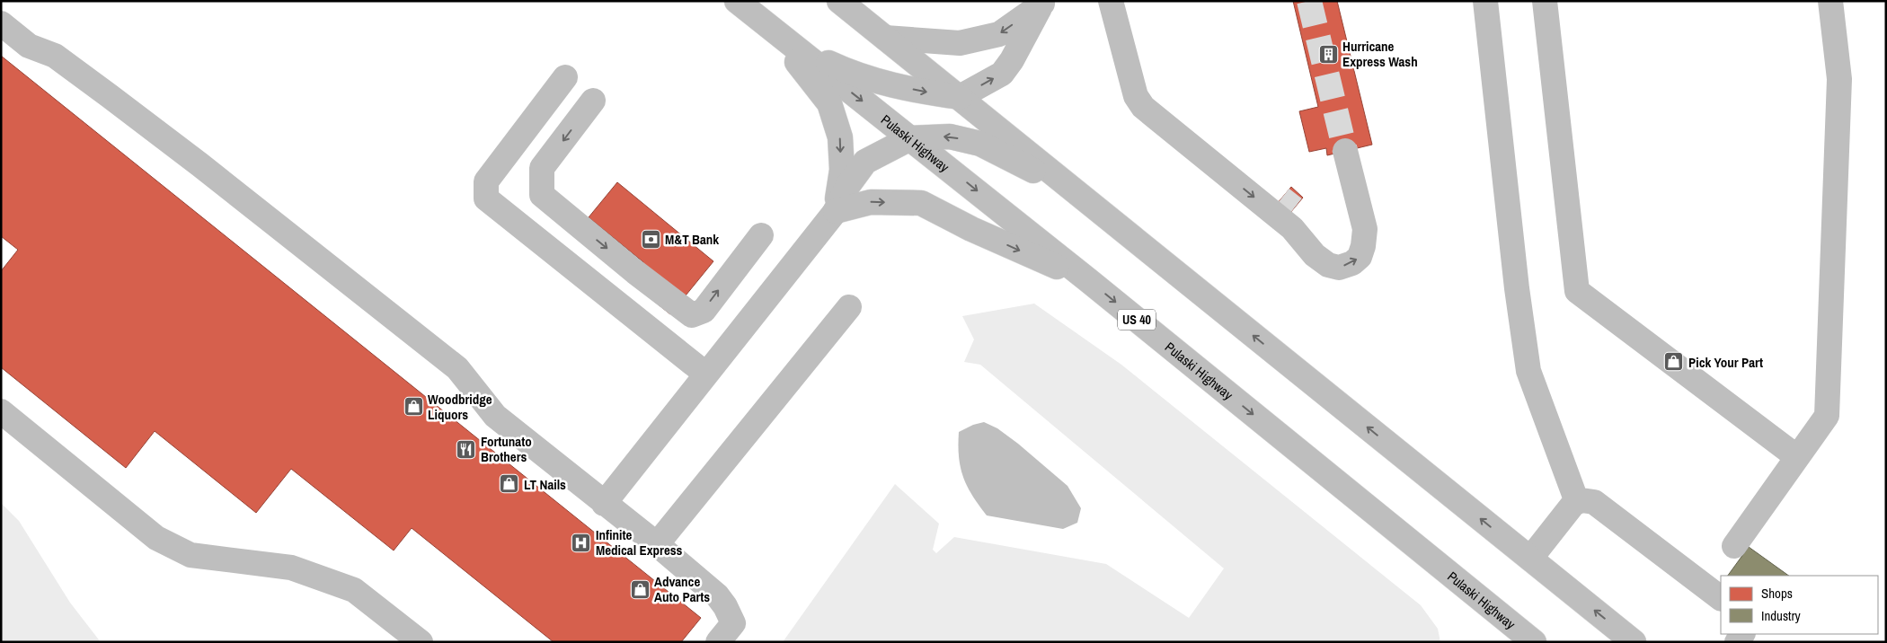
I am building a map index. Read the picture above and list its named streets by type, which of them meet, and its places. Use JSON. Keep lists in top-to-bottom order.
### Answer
{
  "streets": {
    "main road": ["Pulaski Highway", "US 40"]
  },
  "places": {
    "building": ["Hurricane Express Wash"],
    "bank": ["M&T Bank"],
    "shop": [
      "Pick Your Part",
      "Woodbridge Liquors",
      "LT Nails",
      "Advance Auto Parts"
    ],
    "restaurant": ["Fortunato Brothers"],
    "hospital": ["Infinite Medical Express"]
  },
  "legend": ["Shops", "Industry"]
}
